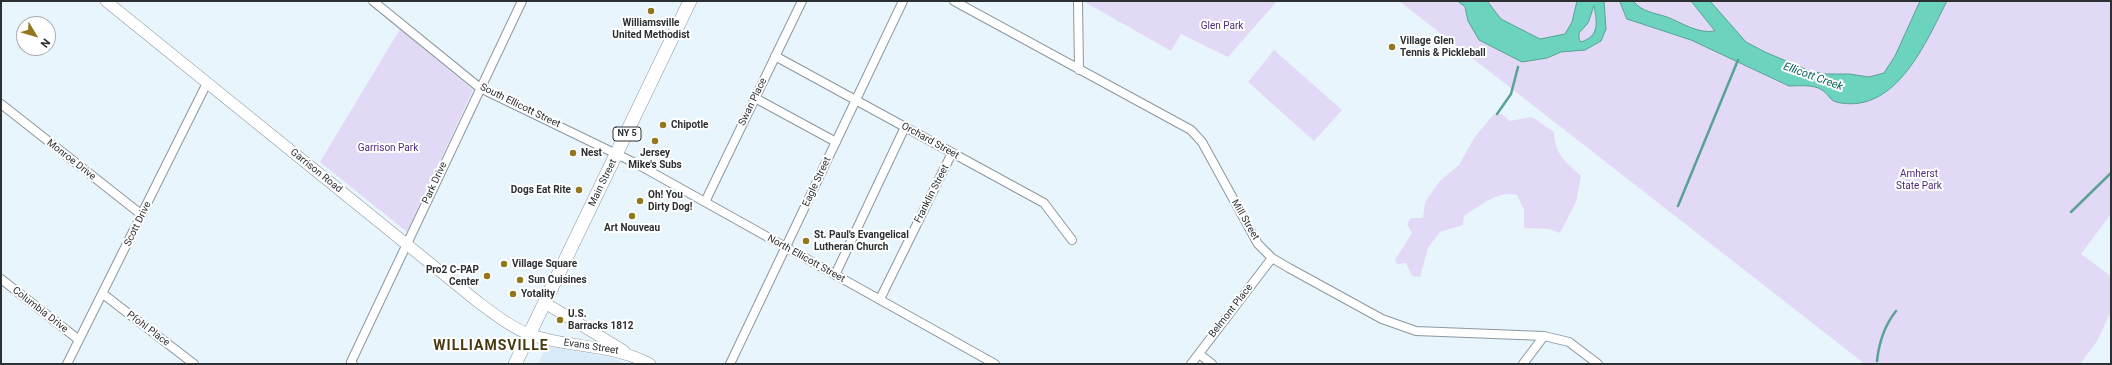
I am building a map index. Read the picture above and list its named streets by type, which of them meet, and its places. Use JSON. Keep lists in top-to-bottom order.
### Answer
{
  "streets": {
    "main road": ["NY 5", "Main Street"],
    "street": [
      "Swan Place",
      "South Ellicott Street",
      "Orchard Street",
      "Monroe Drive",
      "Garrison Road",
      "Eagle Street",
      "Park Drive",
      "Franklin Street",
      "Mill Street",
      "Scott Drive",
      "North Ellicott Street",
      "Columbia Drive",
      "Belmont Place",
      "Pfohl Place",
      "Evans Street"
    ]
  },
  "crossings": [
    ["Swan Place", "Orchard Street"],
    ["Swan Place", "North Ellicott Street"],
    ["South Ellicott Street", "Park Drive"],
    ["South Ellicott Street", "Main Street"],
    ["South Ellicott Street", "North Ellicott Street"],
    ["Orchard Street", "Eagle Street"],
    ["Orchard Street", "Franklin Street"],
    ["Monroe Drive", "Scott Drive"],
    ["Garrison Road", "Park Drive"],
    ["Garrison Road", "Main Street"],
    ["Garrison Road", "Scott Drive"],
    ["Garrison Road", "Evans Street"],
    ["Eagle Street", "North Ellicott Street"],
    ["Main Street", "North Ellicott Street"],
    ["Main Street", "Evans Street"],
    ["Franklin Street", "North Ellicott Street"],
    ["Mill Street", "Belmont Place"],
    ["Scott Drive", "Columbia Drive"],
    ["Scott Drive", "Pfohl Place"]
  ],
  "districts": ["WILLIAMSVILLE"],
  "water": ["Ellicott Creek"],
  "parks": ["Glen Park", "Garrison Park", "Amherst State Park"],
  "places": [
    "Williamsville United Methodist",
    "Village Glen Tennis & Pickleball",
    "Chipotle",
    "Jersey Mike's Subs",
    "Nest",
    "Dogs Eat Rite",
    "Oh! You Dirty Dog!",
    "Art Nouveau",
    "St. Paul's Evangelical Lutheran Church",
    "Village Square",
    "Pro2 C-PAP Center",
    "Sun Cuisines",
    "Yotality",
    "U.S. Barracks 1812"
  ],
  "north": "bottom right"
}
